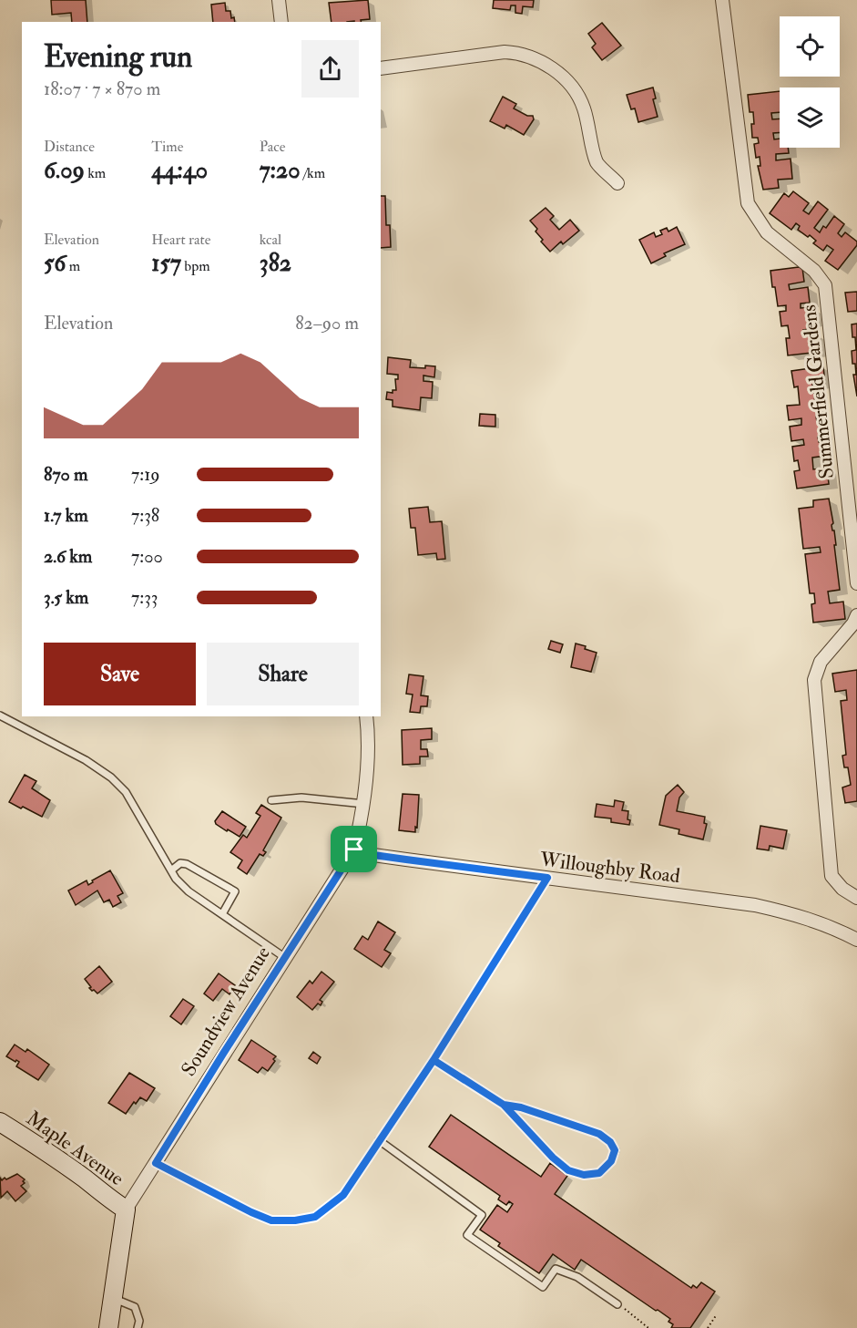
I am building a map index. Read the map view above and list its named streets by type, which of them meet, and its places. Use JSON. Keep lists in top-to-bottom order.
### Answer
{
  "streets": {
    "main road": ["Soundview Avenue", "Maple Avenue"],
    "street": ["Summerfield Gardens", "Willoughby Road"]
  },
  "crossings": [
    ["Willoughby Road", "Soundview Avenue"],
    ["Soundview Avenue", "Maple Avenue"]
  ],
  "page": {
    "heading": ["Evening run", "18:07 · 7 × 870 m"],
    "stats": [
      ["Distance", "6.09 km"],
      ["Time", "44:40"],
      ["Pace", "7:20 /km"],
      ["Elevation", "56 m"],
      ["Heart rate", "157 bpm"],
      ["kcal", "382"]
    ],
    "chart": ["Elevation", "82–90 m"],
    "list": [
      {
        "name": "870 m",
        "note": "7:19"
      },
      {
        "name": "1.7 km",
        "note": "7:38"
      },
      {
        "name": "2.6 km",
        "note": "7:00"
      },
      {
        "name": "3.5 km",
        "note": "7:33"
      }
    ],
    "buttons": ["Save", "Share"]
  }
}
